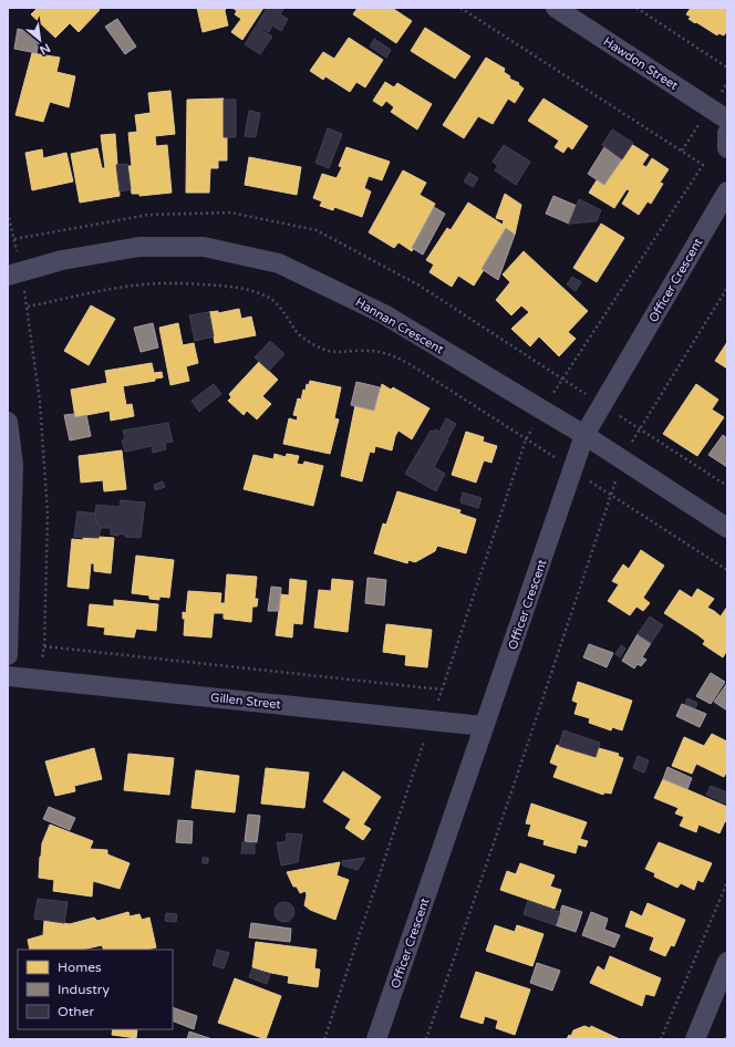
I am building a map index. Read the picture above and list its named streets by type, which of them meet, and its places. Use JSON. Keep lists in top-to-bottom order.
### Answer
{
  "streets": {
    "street": [
      "Hawdon Street",
      "Officer Crescent",
      "Hannan Crescent",
      "Gillen Street"
    ]
  },
  "crossings": [
    ["Officer Crescent", "Hannan Crescent"],
    ["Officer Crescent", "Gillen Street"]
  ],
  "legend": ["Homes", "Industry", "Other"],
  "north": "bottom right"
}
